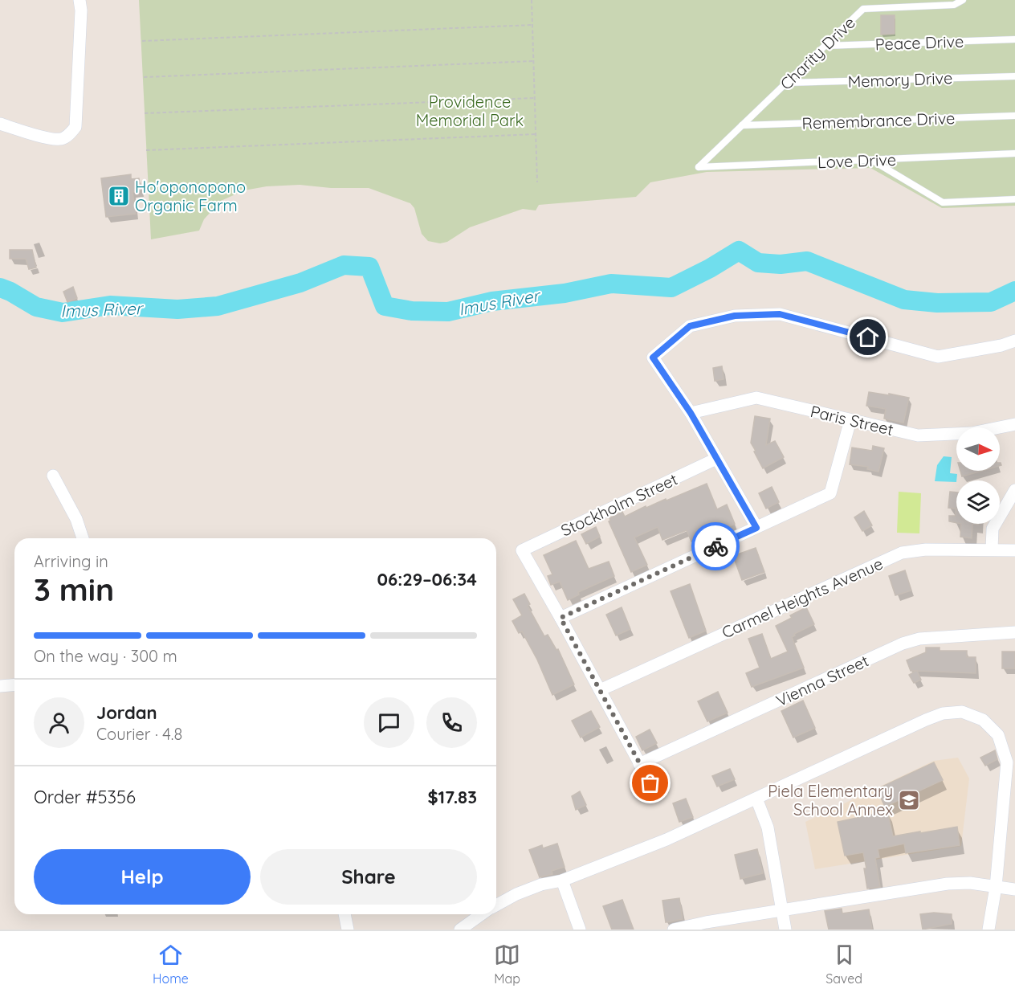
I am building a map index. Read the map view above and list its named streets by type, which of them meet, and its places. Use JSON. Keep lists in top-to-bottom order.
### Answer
{
  "streets": {
    "street": [
      "Paris Street",
      "Stockholm Street",
      "Carmel Heights Avenue",
      "Vienna Street"
    ],
    "lane": [
      "Peace Drive",
      "Charity Drive",
      "Memory Drive",
      "Remembrance Drive",
      "Love Drive"
    ]
  },
  "crossings": [
    ["Peace Drive", "Charity Drive"],
    ["Charity Drive", "Memory Drive"],
    ["Charity Drive", "Remembrance Drive"],
    ["Charity Drive", "Love Drive"]
  ],
  "water": ["Imus River"],
  "parks": ["Providence Memorial Park"],
  "places": {
    "building": ["Ho'oponopono Organic Farm"],
    "school or university": ["Piela Elementary School Annex"]
  },
  "north": "right",
  "page": {
    "heading": ["3 min", "Arriving in", "06:29–06:34"],
    "panel": [
      "Jordan",
      "Courier · 4.8",
      "Order #5356",
      "$17.83"
    ],
    "bar": "On the way · 300 m",
    "buttons": ["Help", "Share"],
    "tabs": ["Home", "Map", "Saved"]
  }
}
